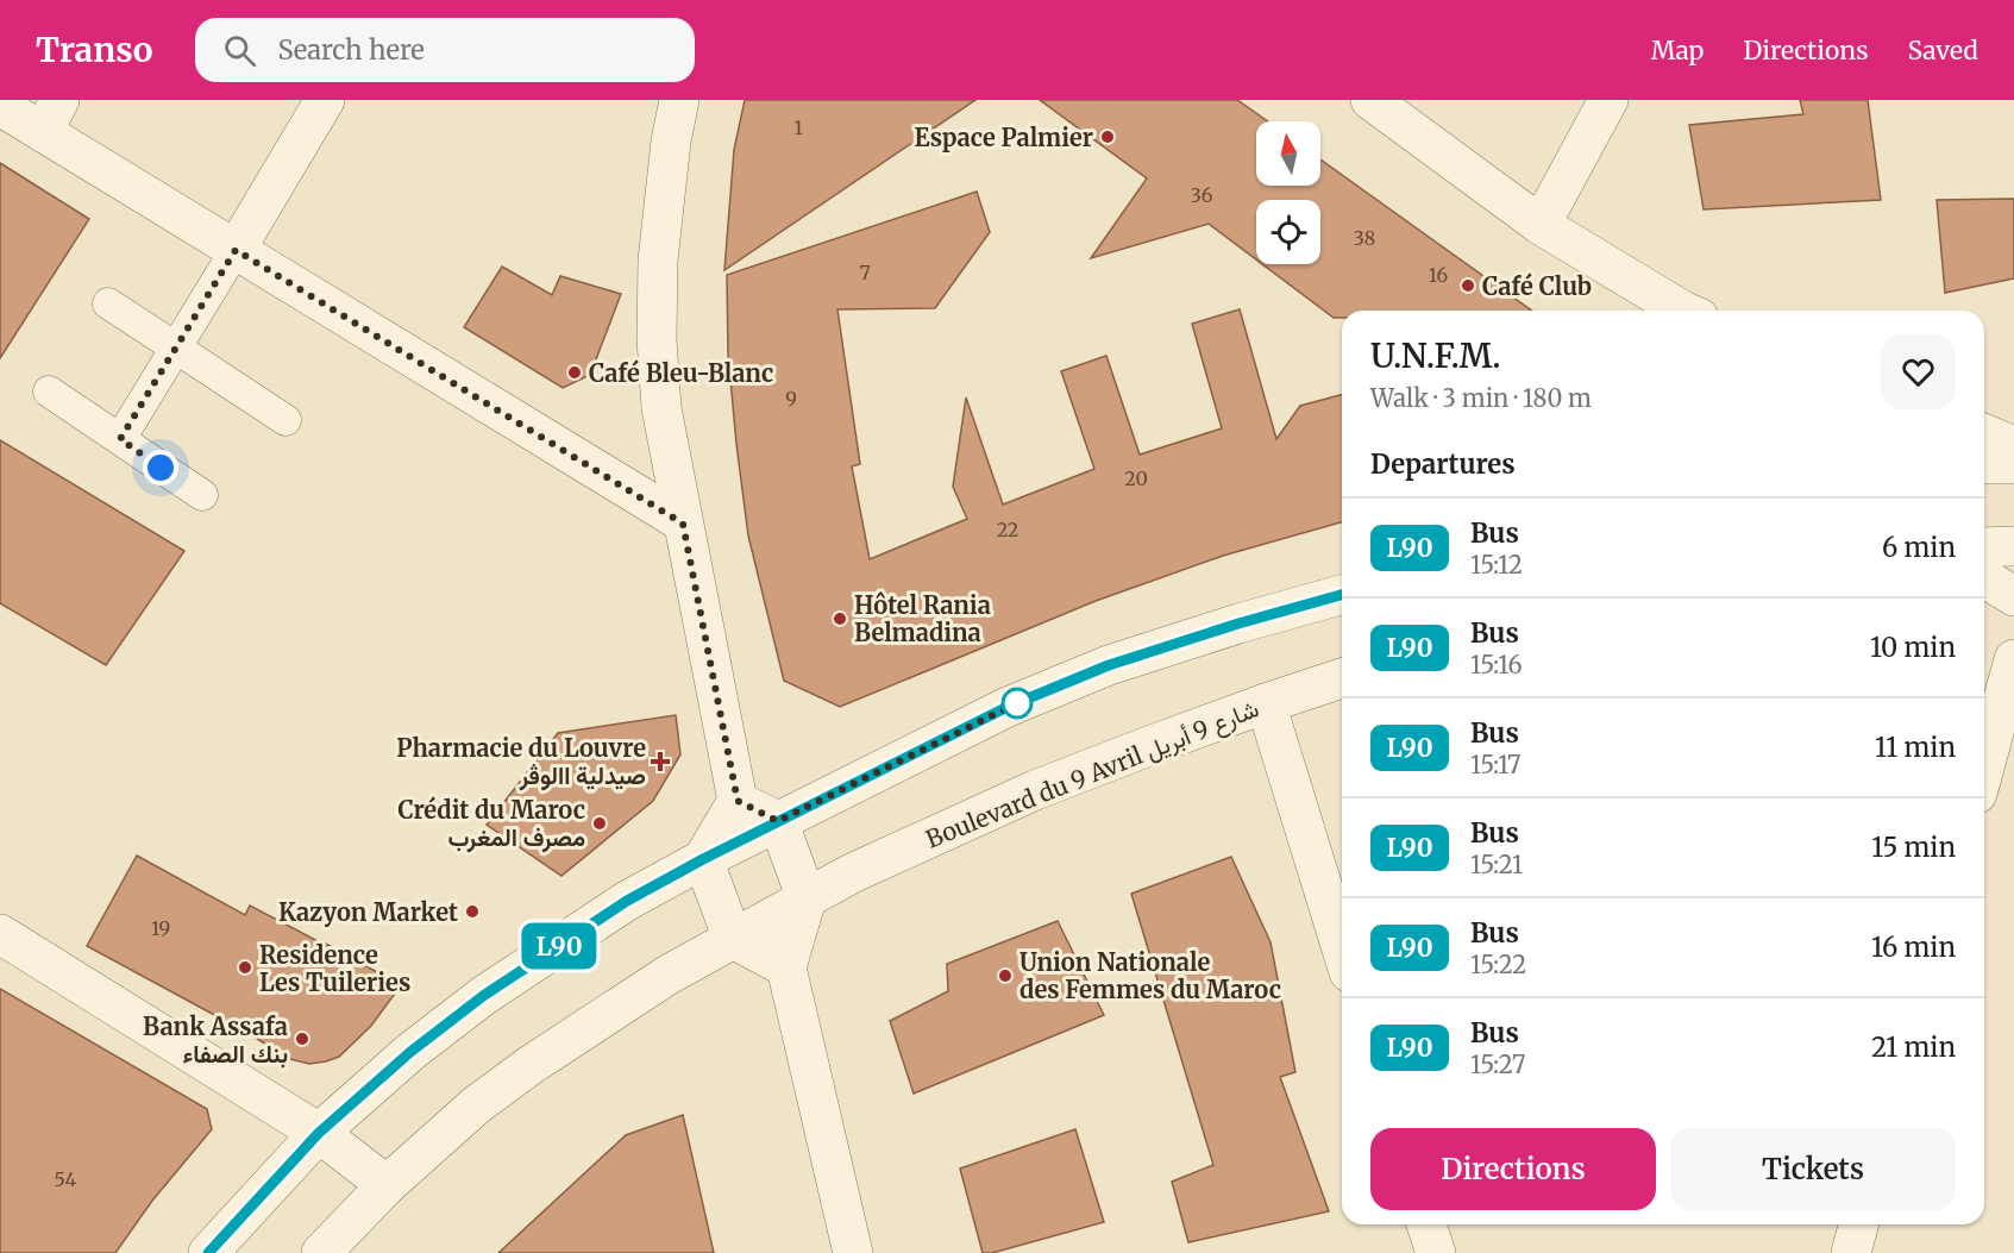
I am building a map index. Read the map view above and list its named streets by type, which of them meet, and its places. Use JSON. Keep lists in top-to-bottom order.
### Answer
{
  "streets": {
    "street": ["Boulevard du 9 Avril شارع 9 أبريل"]
  },
  "places": {
    "other": [
      "Espace Palmier",
      "Café Club",
      "Café Bleu-Blanc",
      "Hôtel Rania Belmadina",
      "Crédit du Maroc مصرف المغرب",
      "Kazyon Market",
      "Residence Les Tuileries",
      "Union Nationale des Femmes du Maroc",
      "Bank Assafa بنك الصفاء"
    ],
    "health": ["Pharmacie du Louvre صيدلية االوڤر"]
  },
  "lines": ["bus line L90"],
  "house_numbers": [
    "1",
    "36",
    "38",
    "7",
    "16",
    "9",
    "20",
    "22",
    "19",
    "54"
  ],
  "north": "top",
  "page": {
    "header": "Transo",
    "search": "Search here",
    "nav": ["Map", "Directions", "Saved"],
    "on_map": "L90",
    "heading": [
      ["U.N.F.M.", "Walk · 3 min · 180 m"],
      "Departures"
    ],
    "list": [
      {
        "mark": "L90",
        "name": "Bus",
        "note": "15:12",
        "value": "6 min"
      },
      {
        "mark": "L90",
        "name": "Bus",
        "note": "15:16",
        "value": "10 min"
      },
      {
        "mark": "L90",
        "name": "Bus",
        "note": "15:17",
        "value": "11 min"
      },
      {
        "mark": "L90",
        "name": "Bus",
        "note": "15:21",
        "value": "15 min"
      },
      {
        "mark": "L90",
        "name": "Bus",
        "note": "15:22",
        "value": "16 min"
      },
      {
        "mark": "L90",
        "name": "Bus",
        "note": "15:27",
        "value": "21 min"
      }
    ],
    "buttons": ["Directions", "Tickets"]
  }
}
